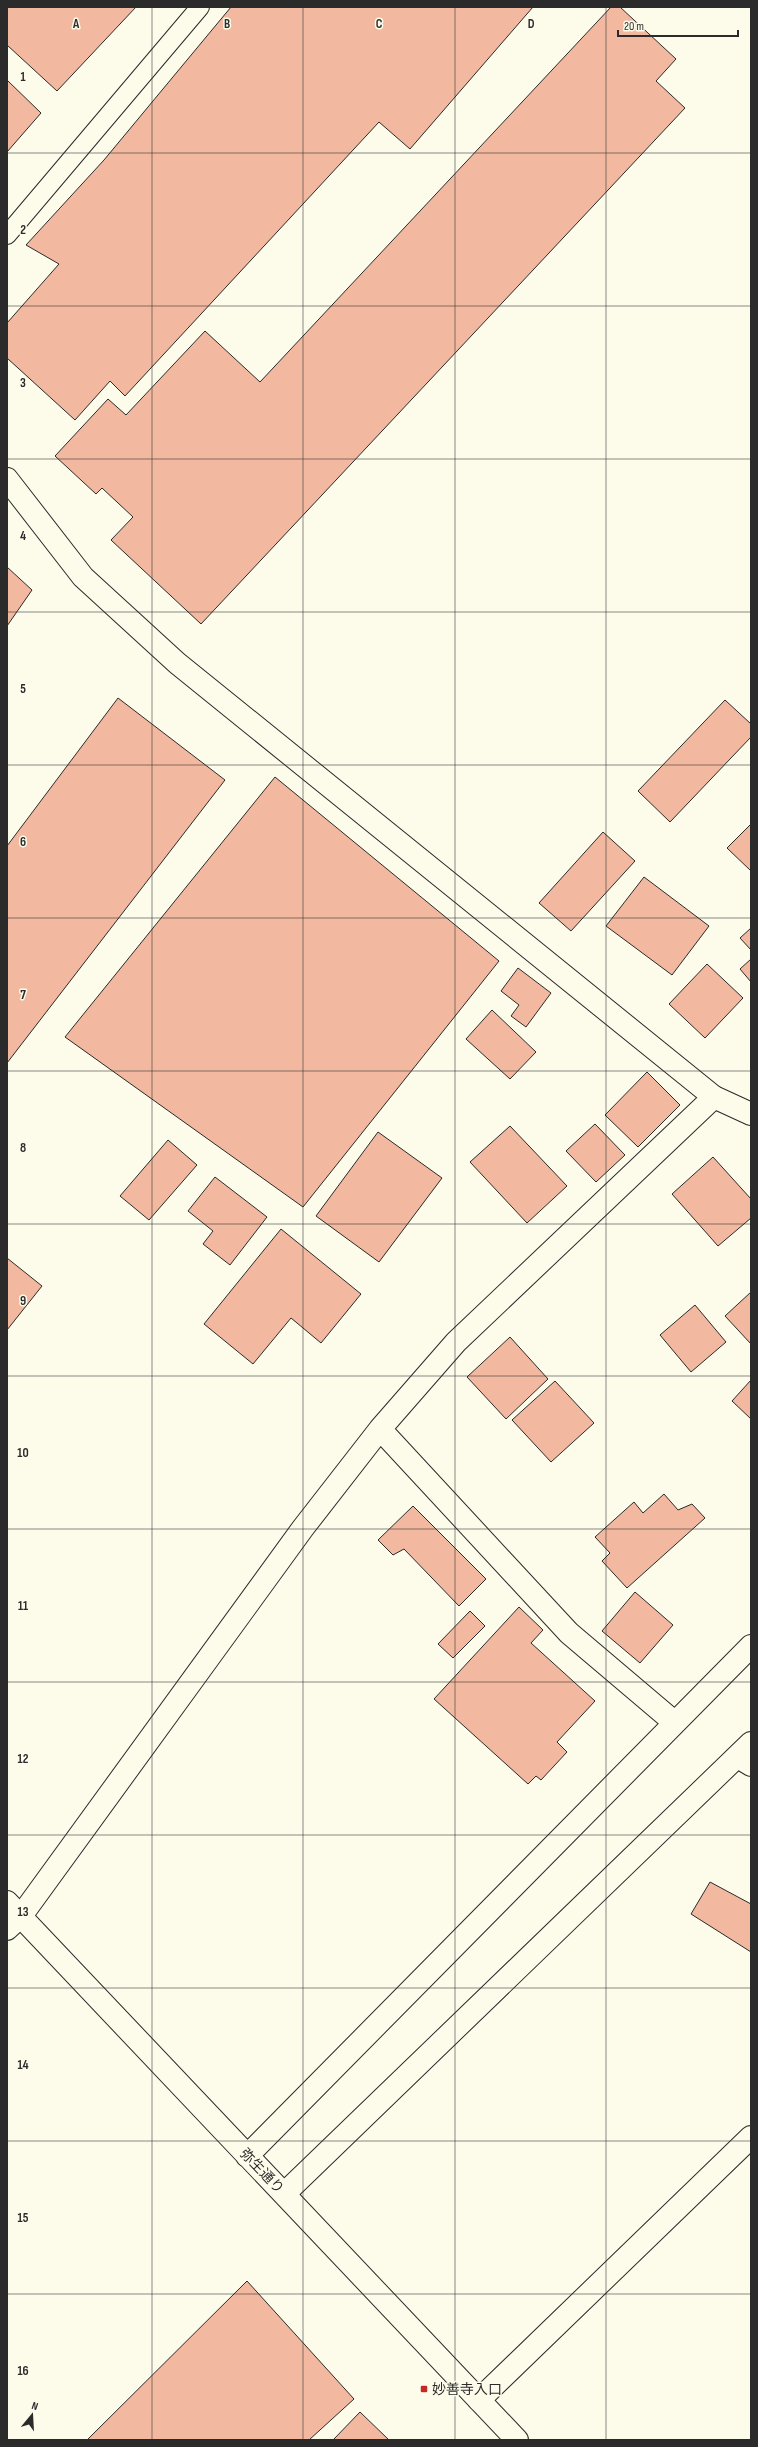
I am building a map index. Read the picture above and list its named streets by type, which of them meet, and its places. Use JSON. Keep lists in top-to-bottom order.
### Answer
{
  "streets": {
    "street": ["弥生通り"]
  },
  "places": {
    "transit": ["妙善寺入口"]
  },
  "scale_bar": "20 m",
  "north": "top",
  "grid": {
    "columns": [
      "A",
      "B",
      "C",
      "D"
    ],
    "rows": [
      "1",
      "2",
      "3",
      "4",
      "5",
      "6",
      "7",
      "8",
      "9",
      "10",
      "11",
      "12",
      "13",
      "14",
      "15",
      "16"
    ]
  }
}
